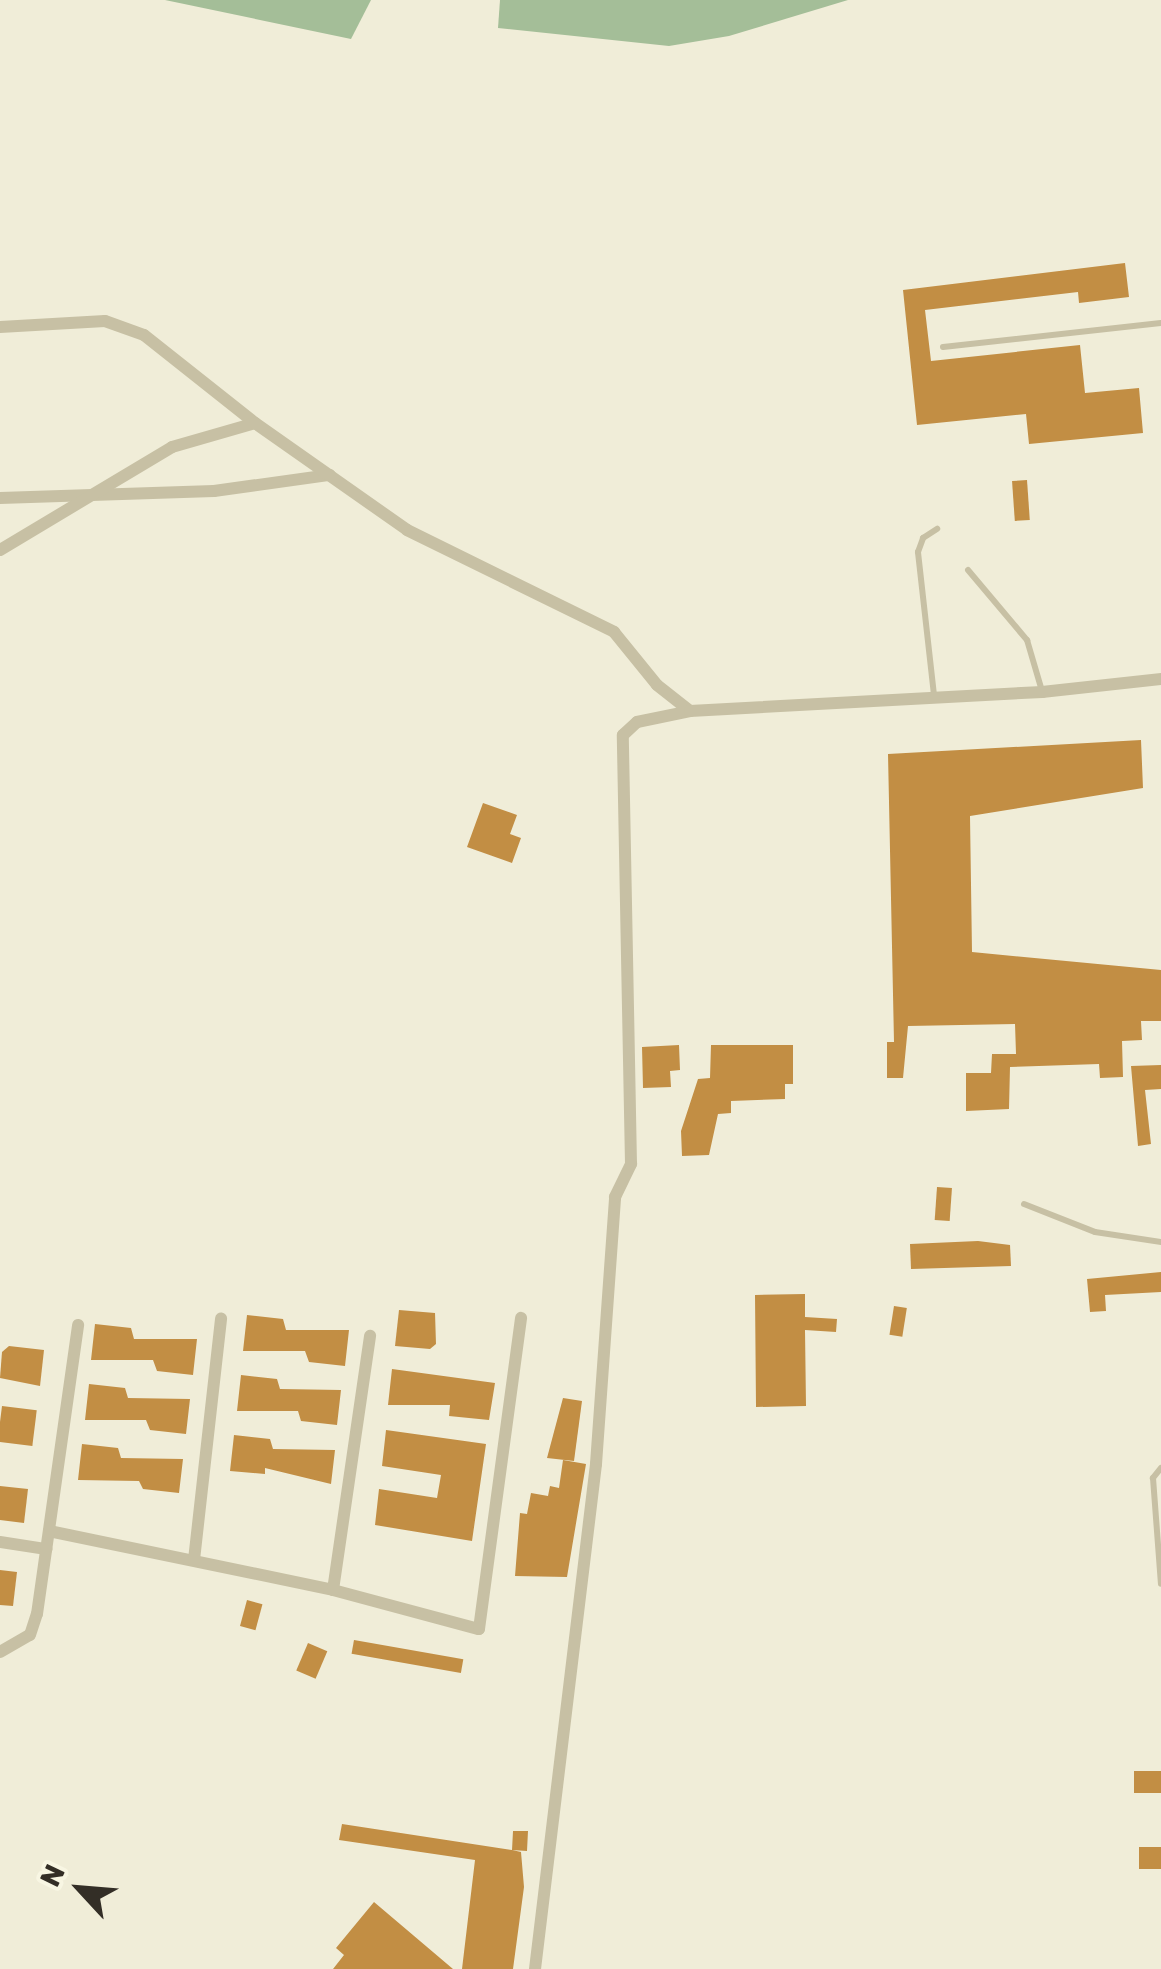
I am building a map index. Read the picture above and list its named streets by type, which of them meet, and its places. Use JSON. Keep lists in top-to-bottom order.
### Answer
{
  "north": "top left"
}
